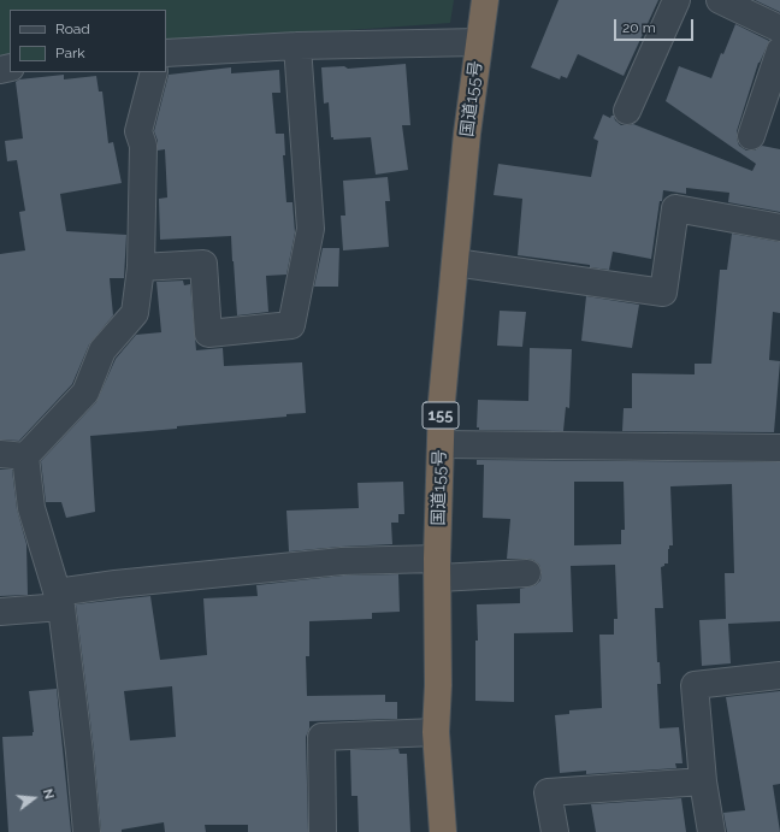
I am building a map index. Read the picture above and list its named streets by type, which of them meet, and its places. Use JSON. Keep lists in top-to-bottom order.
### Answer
{
  "streets": {
    "highway": ["国道155号", "155"]
  },
  "legend": ["Road", "Park"],
  "scale_bar": "20 m",
  "north": "right"
}
